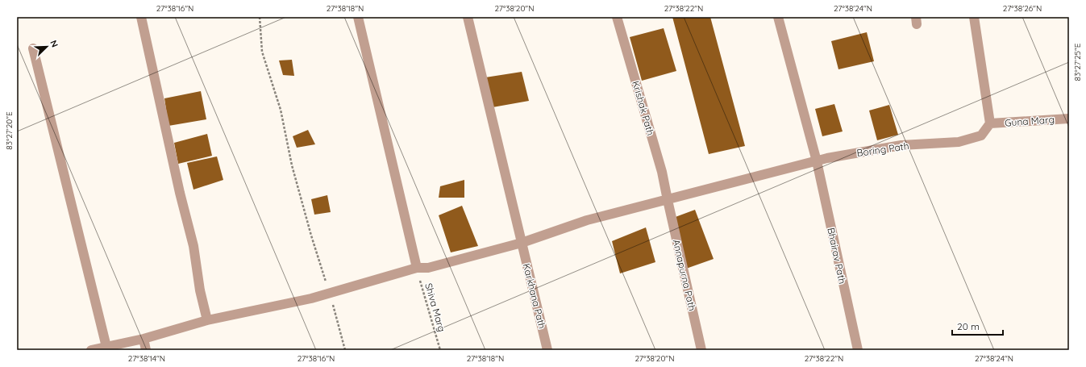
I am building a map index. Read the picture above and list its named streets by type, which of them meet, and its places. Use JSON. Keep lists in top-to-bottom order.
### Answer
{
  "streets": {
    "street": [
      "Krishak Path",
      "Guna Marg",
      "Boring Path",
      "Bhairav Path",
      "Annapurna Path",
      "Karkhana Path"
    ],
    "path": ["Shiva Marg"]
  },
  "crossings": [
    ["Krishak Path", "Boring Path"],
    ["Krishak Path", "Annapurna Path"],
    ["Guna Marg", "Boring Path"],
    ["Boring Path", "Bhairav Path"],
    ["Boring Path", "Annapurna Path"],
    ["Boring Path", "Karkhana Path"],
    ["Boring Path", "Shiva Marg"]
  ],
  "scale_bar": "20 m",
  "north": "top right",
  "coordinates": [
    "27°38'16\"N",
    "27°38'18\"N",
    "27°38'20\"N",
    "27°38'22\"N",
    "27°38'24\"N",
    "27°38'26\"N",
    "83°27'25\"E",
    "83°27'20\"E",
    "27°38'14\"N"
  ]
}
